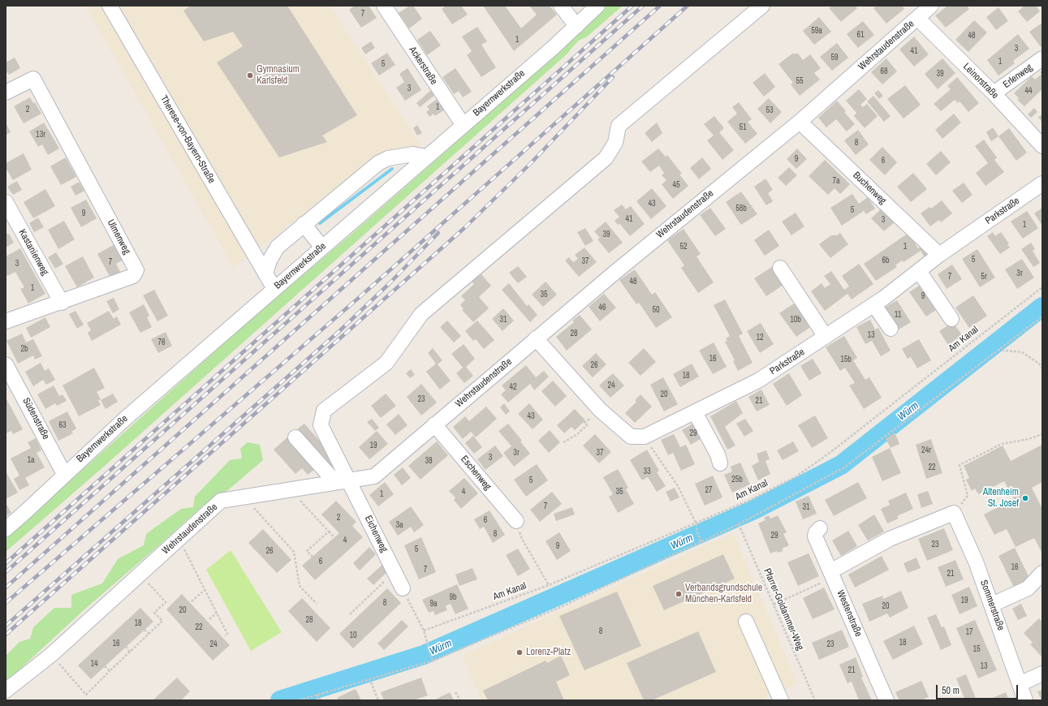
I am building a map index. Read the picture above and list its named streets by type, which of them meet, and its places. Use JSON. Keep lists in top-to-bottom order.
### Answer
{
  "streets": {
    "street": [
      "Wehrstaudenstraße",
      "Ackerstraße",
      "Erlenweg",
      "Leinorstraße",
      "Bayernwerkstraße",
      "Therese-von-Bayern-Straße",
      "Buchenweg",
      "Parkstraße",
      "Ulmenweg",
      "Kastanienweg",
      "Südenstraße",
      "Eschenweg",
      "Eichenweg",
      "Sommerstraße",
      "Westenstraße"
    ],
    "path": ["Am Kanal", "Pfarrer-Goldammer-Weg"]
  },
  "crossings": [
    ["Wehrstaudenstraße", "Leinorstraße"],
    ["Wehrstaudenstraße", "Buchenweg"],
    ["Wehrstaudenstraße", "Eschenweg"],
    ["Wehrstaudenstraße", "Eichenweg"],
    ["Ackerstraße", "Bayernwerkstraße"],
    ["Erlenweg", "Leinorstraße"],
    ["Bayernwerkstraße", "Therese-von-Bayern-Straße"],
    ["Bayernwerkstraße", "Südenstraße"],
    ["Buchenweg", "Parkstraße"],
    ["Ulmenweg", "Kastanienweg"]
  ],
  "water": ["Würm"],
  "places": [
    "Gymnasium Karlsfeld",
    "Altenheim St. Josef",
    "Verbandsgrundschule München-Karlsfeld",
    "Lorenz-Platz"
  ],
  "house_numbers": [
    "7",
    "59a",
    "61",
    "48",
    "1",
    "3",
    "41",
    "59",
    "1",
    "5",
    "68",
    "39",
    "55",
    "3",
    "44",
    "1",
    "2",
    "53",
    "51",
    "13r",
    "8",
    "9",
    "6",
    "7a",
    "45",
    "43",
    "58b",
    "5",
    "9",
    "41",
    "3",
    "1",
    "39",
    "52",
    "1",
    "5",
    "6b",
    "37",
    "7",
    "3",
    "3r",
    "7",
    "5r",
    "48",
    "1",
    "35",
    "9",
    "46",
    "50",
    "11",
    "31",
    "10b",
    "28",
    "13",
    "12",
    "76",
    "2b",
    "16",
    "15b",
    "26",
    "18",
    "24",
    "42",
    "20",
    "23",
    "21",
    "43",
    "63",
    "29",
    "19",
    "24r",
    "3r",
    "37",
    "3",
    "1a",
    "38",
    "22",
    "33",
    "25b",
    "5",
    "27",
    "4",
    "35",
    "1",
    "7",
    "31",
    "2",
    "6",
    "3a",
    "8",
    "29",
    "4",
    "23",
    "9",
    "5",
    "26",
    "6",
    "16",
    "7",
    "21",
    "9b",
    "19",
    "8",
    "9a",
    "20",
    "20",
    "28",
    "18",
    "22",
    "8",
    "17",
    "10",
    "18",
    "16",
    "24",
    "23",
    "15",
    "14",
    "13",
    "21"
  ],
  "scale_bar": "50 m"
}
